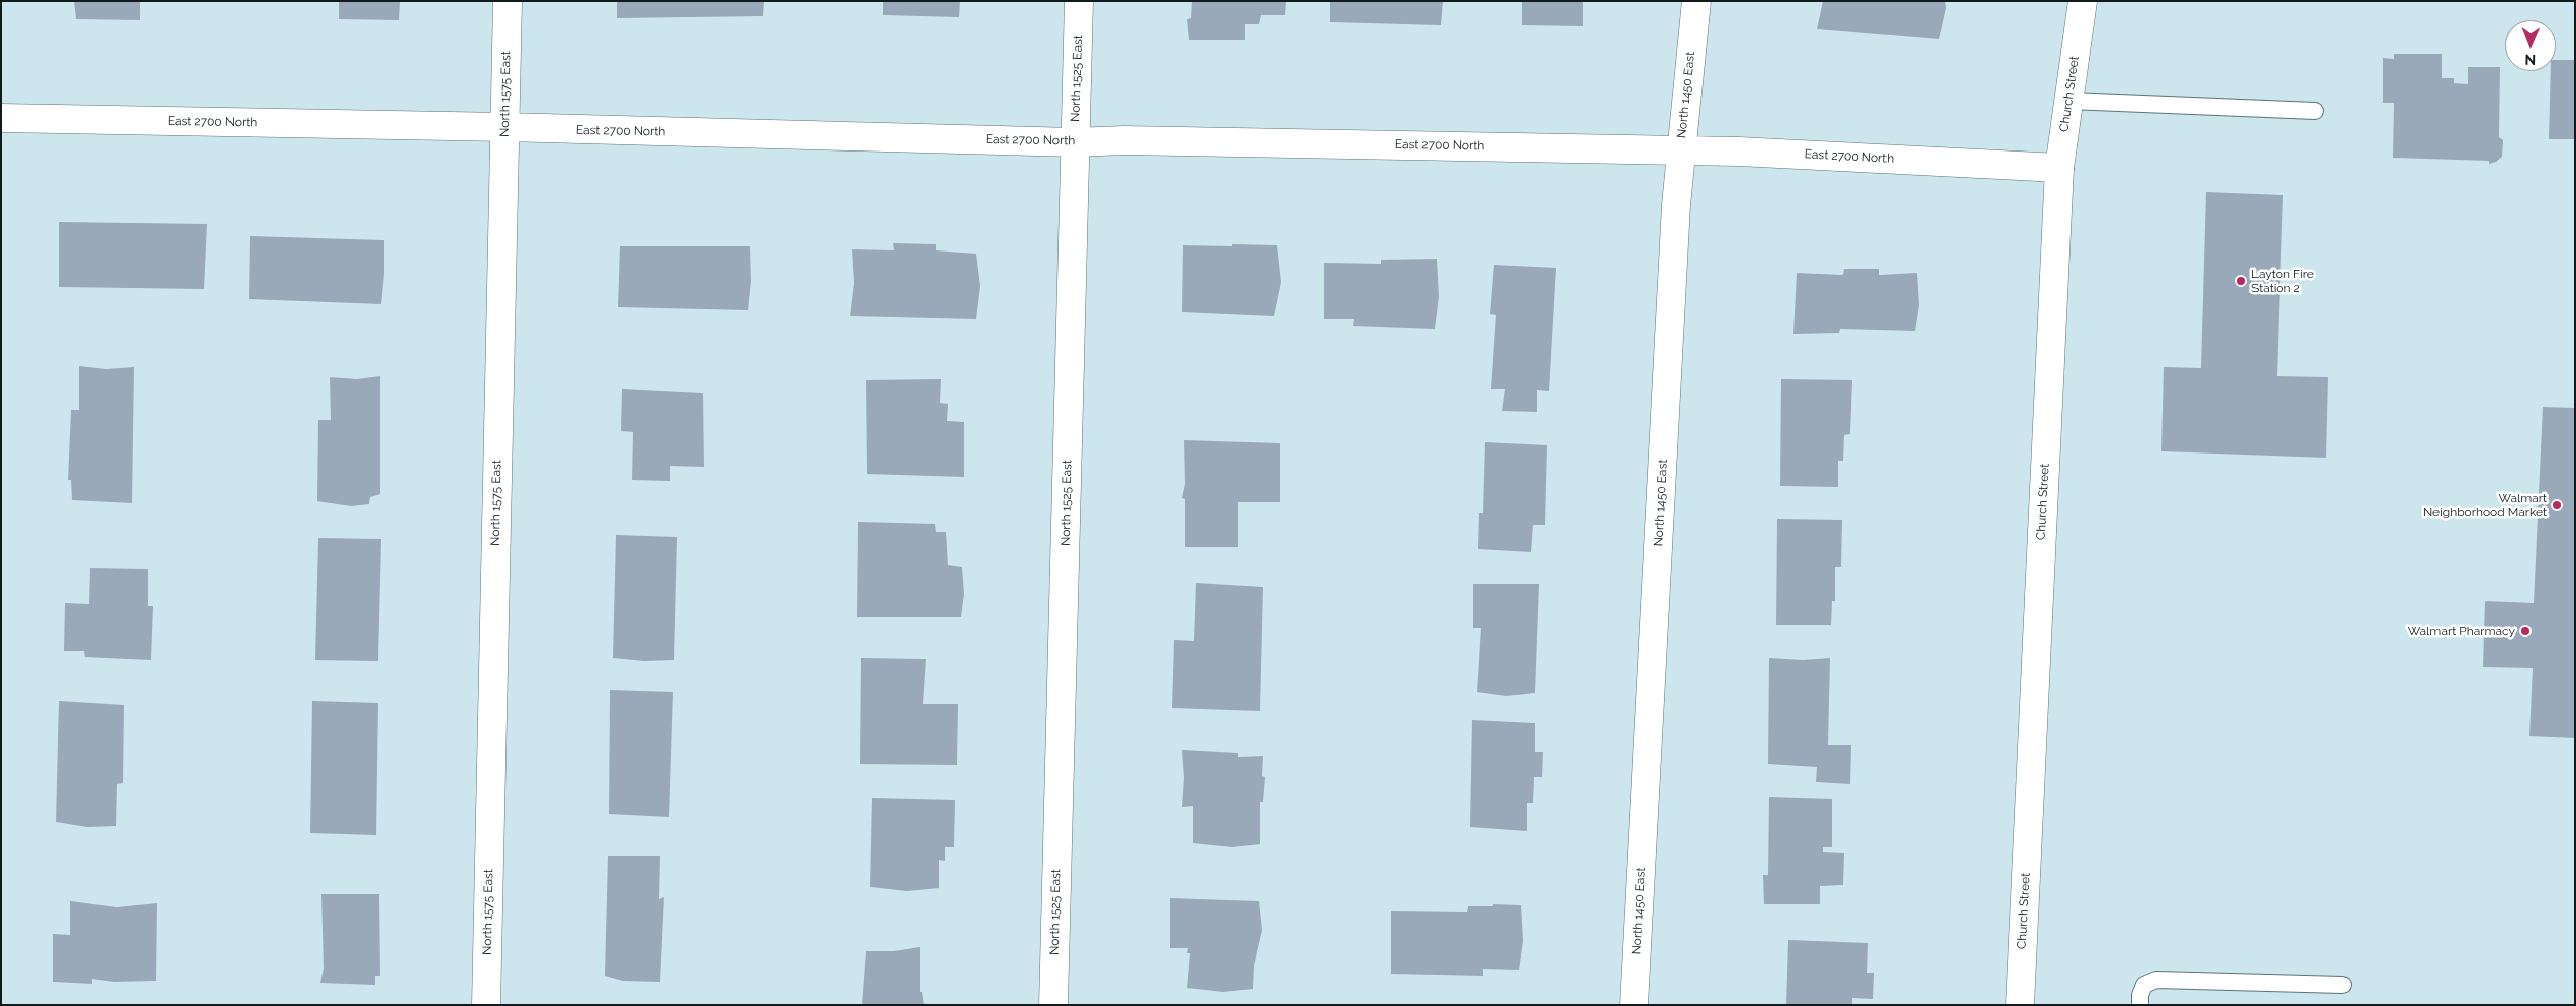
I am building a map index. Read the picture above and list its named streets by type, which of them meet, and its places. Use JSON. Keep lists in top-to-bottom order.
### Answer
{
  "streets": {
    "street": [
      "North 1525 East",
      "North 1575 East",
      "Church Street",
      "North 1450 East",
      "East 2700 North"
    ]
  },
  "crossings": [
    ["North 1525 East", "East 2700 North"],
    ["North 1575 East", "East 2700 North"],
    ["Church Street", "East 2700 North"],
    ["North 1450 East", "East 2700 North"]
  ],
  "places": ["Layton Fire Station 2", "Walmart Neighborhood Market", "Walmart Pharmacy"],
  "north": "bottom"
}
